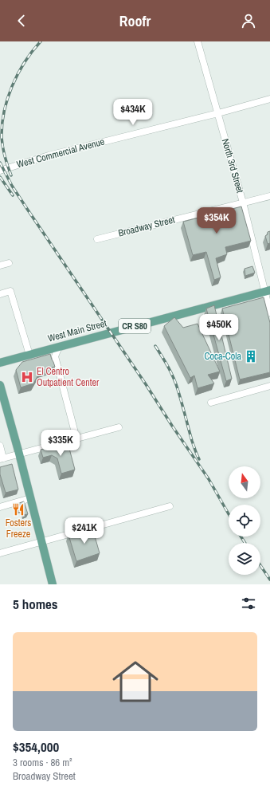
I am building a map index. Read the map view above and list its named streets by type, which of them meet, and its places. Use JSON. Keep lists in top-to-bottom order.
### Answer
{
  "streets": {
    "main road": ["CR S80", "West Main Street"],
    "street": ["West Commercial Avenue", "North 3rd Street", "Broadway Street"]
  },
  "crossings": [
    ["West Commercial Avenue", "North 3rd Street"],
    ["North 3rd Street", "Broadway Street"],
    ["North 3rd Street", "West Main Street"]
  ],
  "places": {
    "building": ["Coca-Cola"],
    "hospital": ["El Centro Outpatient Center"],
    "restaurant": ["Fosters Freeze"]
  },
  "north": "top",
  "page": {
    "header": "Roofr",
    "price": [
      "$434K",
      "$354K",
      "$450K",
      "$335K",
      "$241K"
    ],
    "heading": "5 homes",
    "list": [
      {
        "name": "$354,000",
        "note": "3 rooms · 86 m² · Broadway Street"
      }
    ]
  }
}
